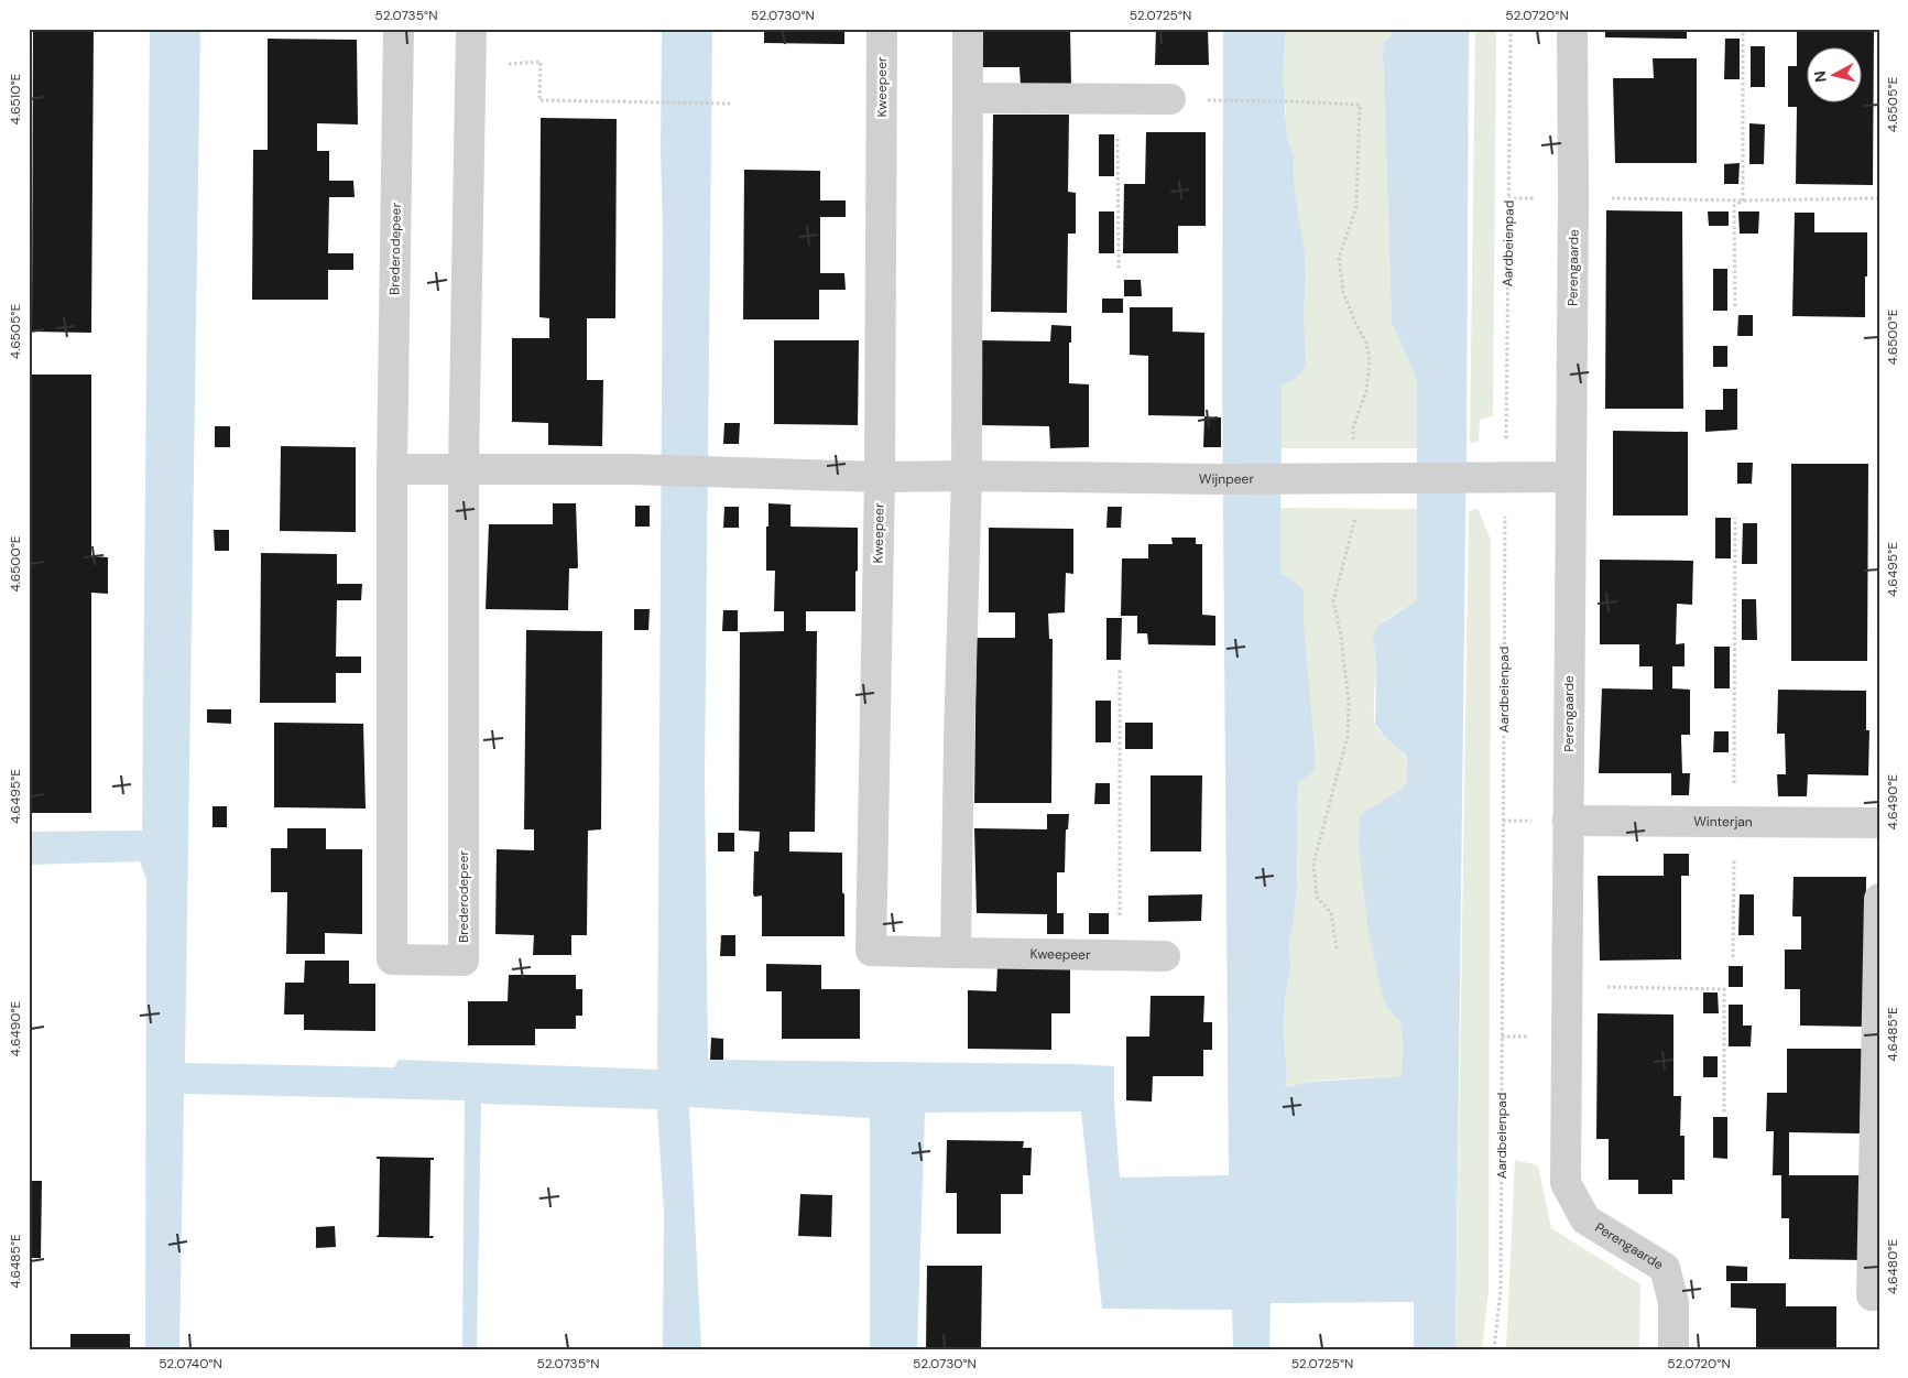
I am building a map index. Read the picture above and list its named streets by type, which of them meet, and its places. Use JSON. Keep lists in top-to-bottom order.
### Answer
{
  "streets": {
    "street": [
      "Kweepeer",
      "Brederodepeer",
      "Perengaarde",
      "Wijnpeer",
      "Winterjan"
    ],
    "path": ["Aardbeienpad"]
  },
  "crossings": [
    ["Kweepeer", "Wijnpeer"],
    ["Aardbeienpad", "Wijnpeer"],
    ["Perengaarde", "Wijnpeer"],
    ["Perengaarde", "Winterjan"]
  ],
  "north": "left",
  "coordinates": [
    "52.0735°N",
    "52.0730°N",
    "52.0725°N",
    "52.0720°N",
    "4.6510°E",
    "4.6505°E",
    "4.6500°E",
    "4.6495°E",
    "4.6490°E",
    "4.6485°E",
    "4.6480°E",
    "52.0740°N"
  ]
}
